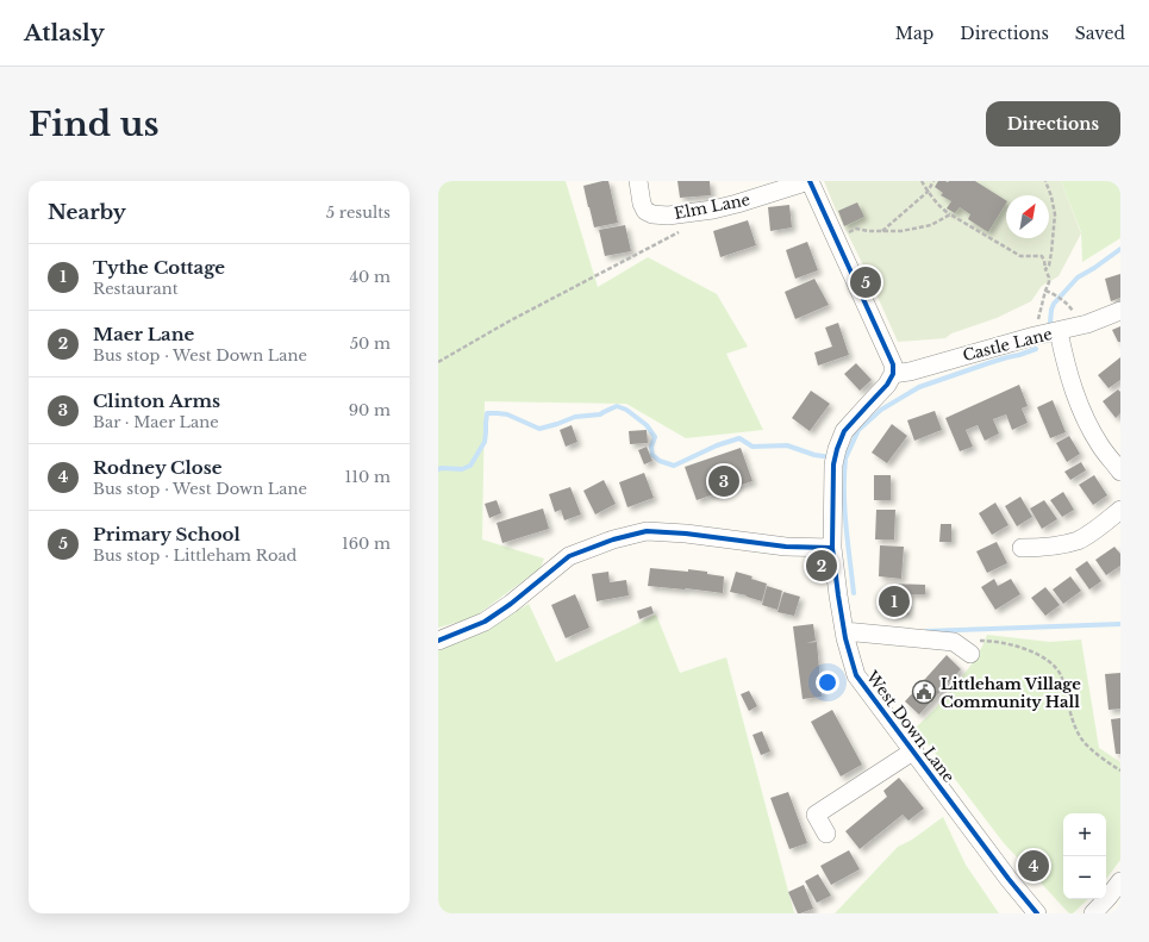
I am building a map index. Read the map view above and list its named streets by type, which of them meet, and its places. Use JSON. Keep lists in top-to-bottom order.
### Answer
{
  "streets": {
    "street": ["Elm Lane", "Castle Lane", "West Down Lane"]
  },
  "crossings": [
    ["Castle Lane", "West Down Lane"]
  ],
  "places": {
    "public building": ["Littleham Village Community Hall"]
  },
  "north": "top right",
  "page": {
    "header": "Atlasly",
    "nav": ["Map", "Directions", "Saved"],
    "buttons": "Directions",
    "title": "Find us",
    "heading": ["Nearby", "5 results"],
    "list": [
      {
        "mark": "1",
        "name": "Tythe Cottage",
        "note": "Restaurant",
        "value": "40 m"
      },
      {
        "mark": "2",
        "name": "Maer Lane",
        "note": "Bus stop · West Down Lane",
        "value": "50 m"
      },
      {
        "mark": "3",
        "name": "Clinton Arms",
        "note": "Bar · Maer Lane",
        "value": "90 m"
      },
      {
        "mark": "4",
        "name": "Rodney Close",
        "note": "Bus stop · West Down Lane",
        "value": "110 m"
      },
      {
        "mark": "5",
        "name": "Primary School",
        "note": "Bus stop · Littleham Road",
        "value": "160 m"
      }
    ],
    "pins": [
      "5",
      "3",
      "2",
      "1",
      "4"
    ],
    "map_buttons": ["+", "−"]
  }
}
